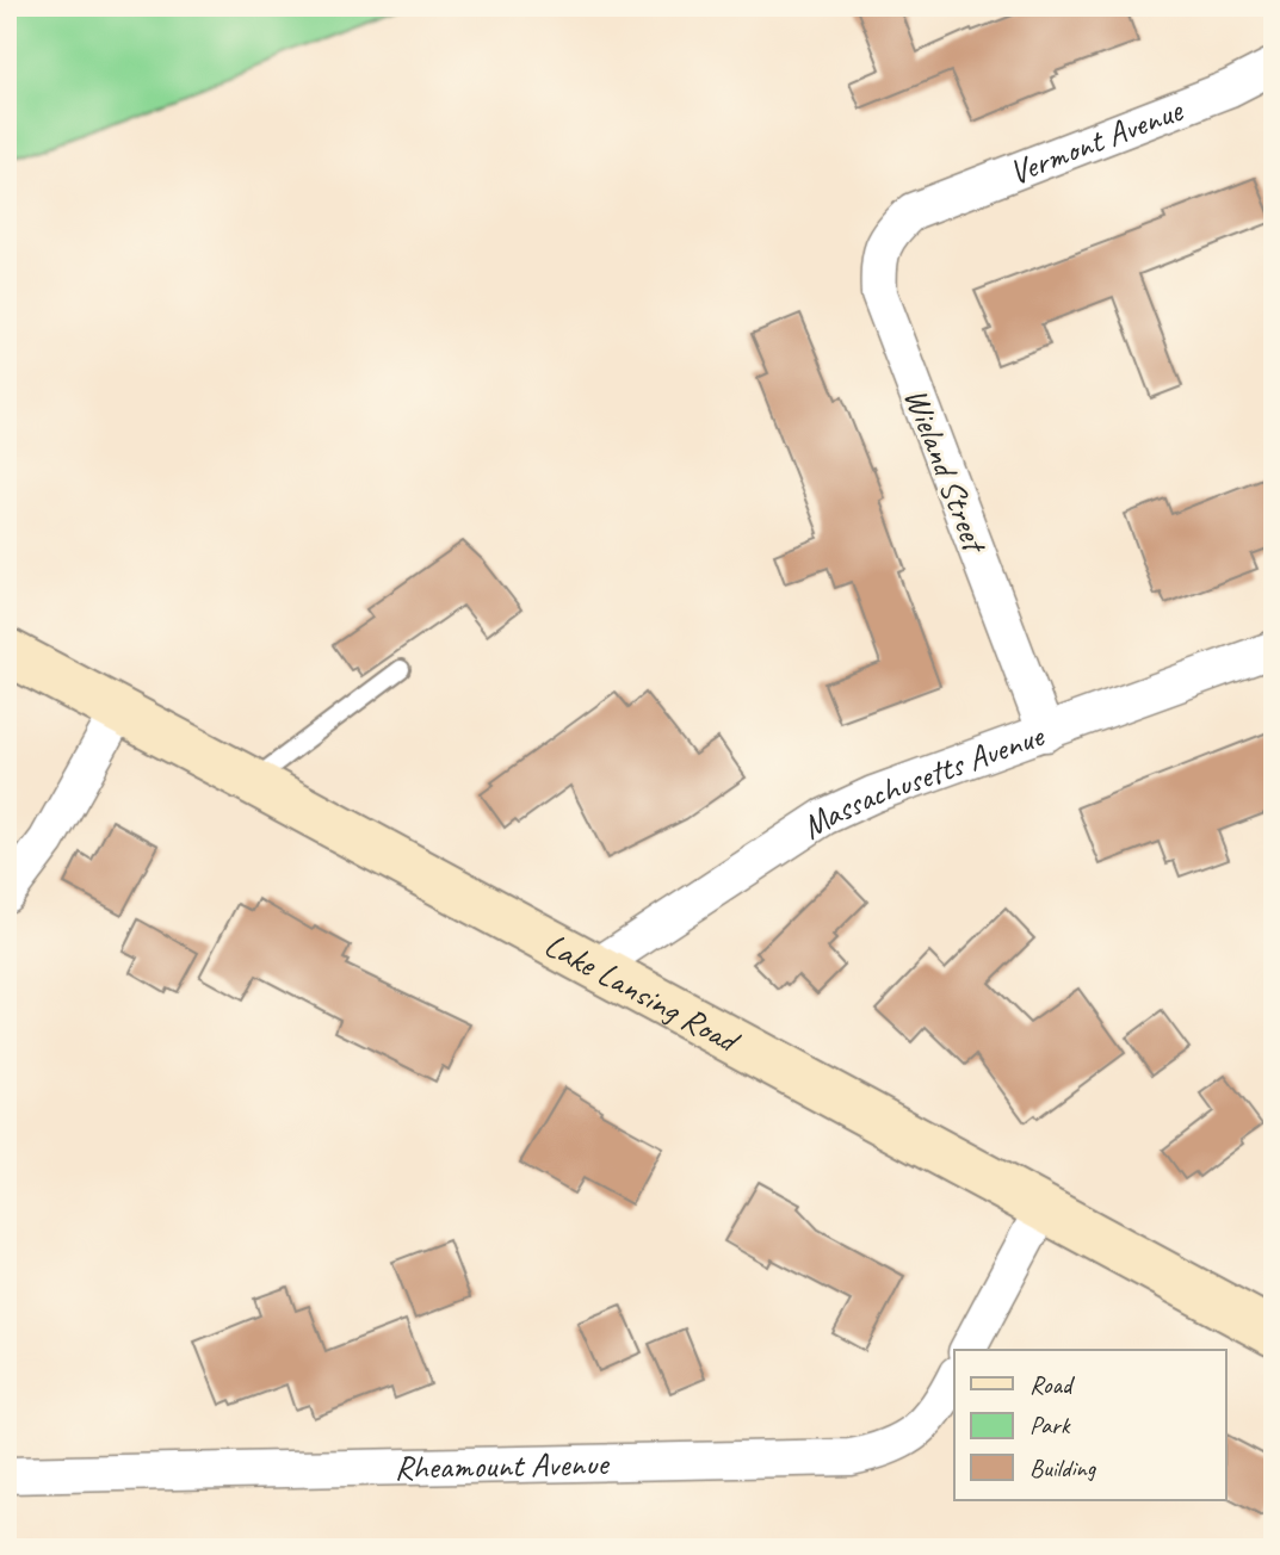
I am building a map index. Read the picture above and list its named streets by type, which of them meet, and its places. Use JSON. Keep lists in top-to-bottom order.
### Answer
{
  "streets": {
    "main road": ["Lake Lansing Road"],
    "street": [
      "Vermont Avenue",
      "Wieland Street",
      "Massachusetts Avenue",
      "Rheamount Avenue"
    ]
  },
  "crossings": [
    ["Vermont Avenue", "Wieland Street"],
    ["Wieland Street", "Massachusetts Avenue"],
    ["Massachusetts Avenue", "Lake Lansing Road"]
  ],
  "legend": ["Road", "Park", "Building"]
}
